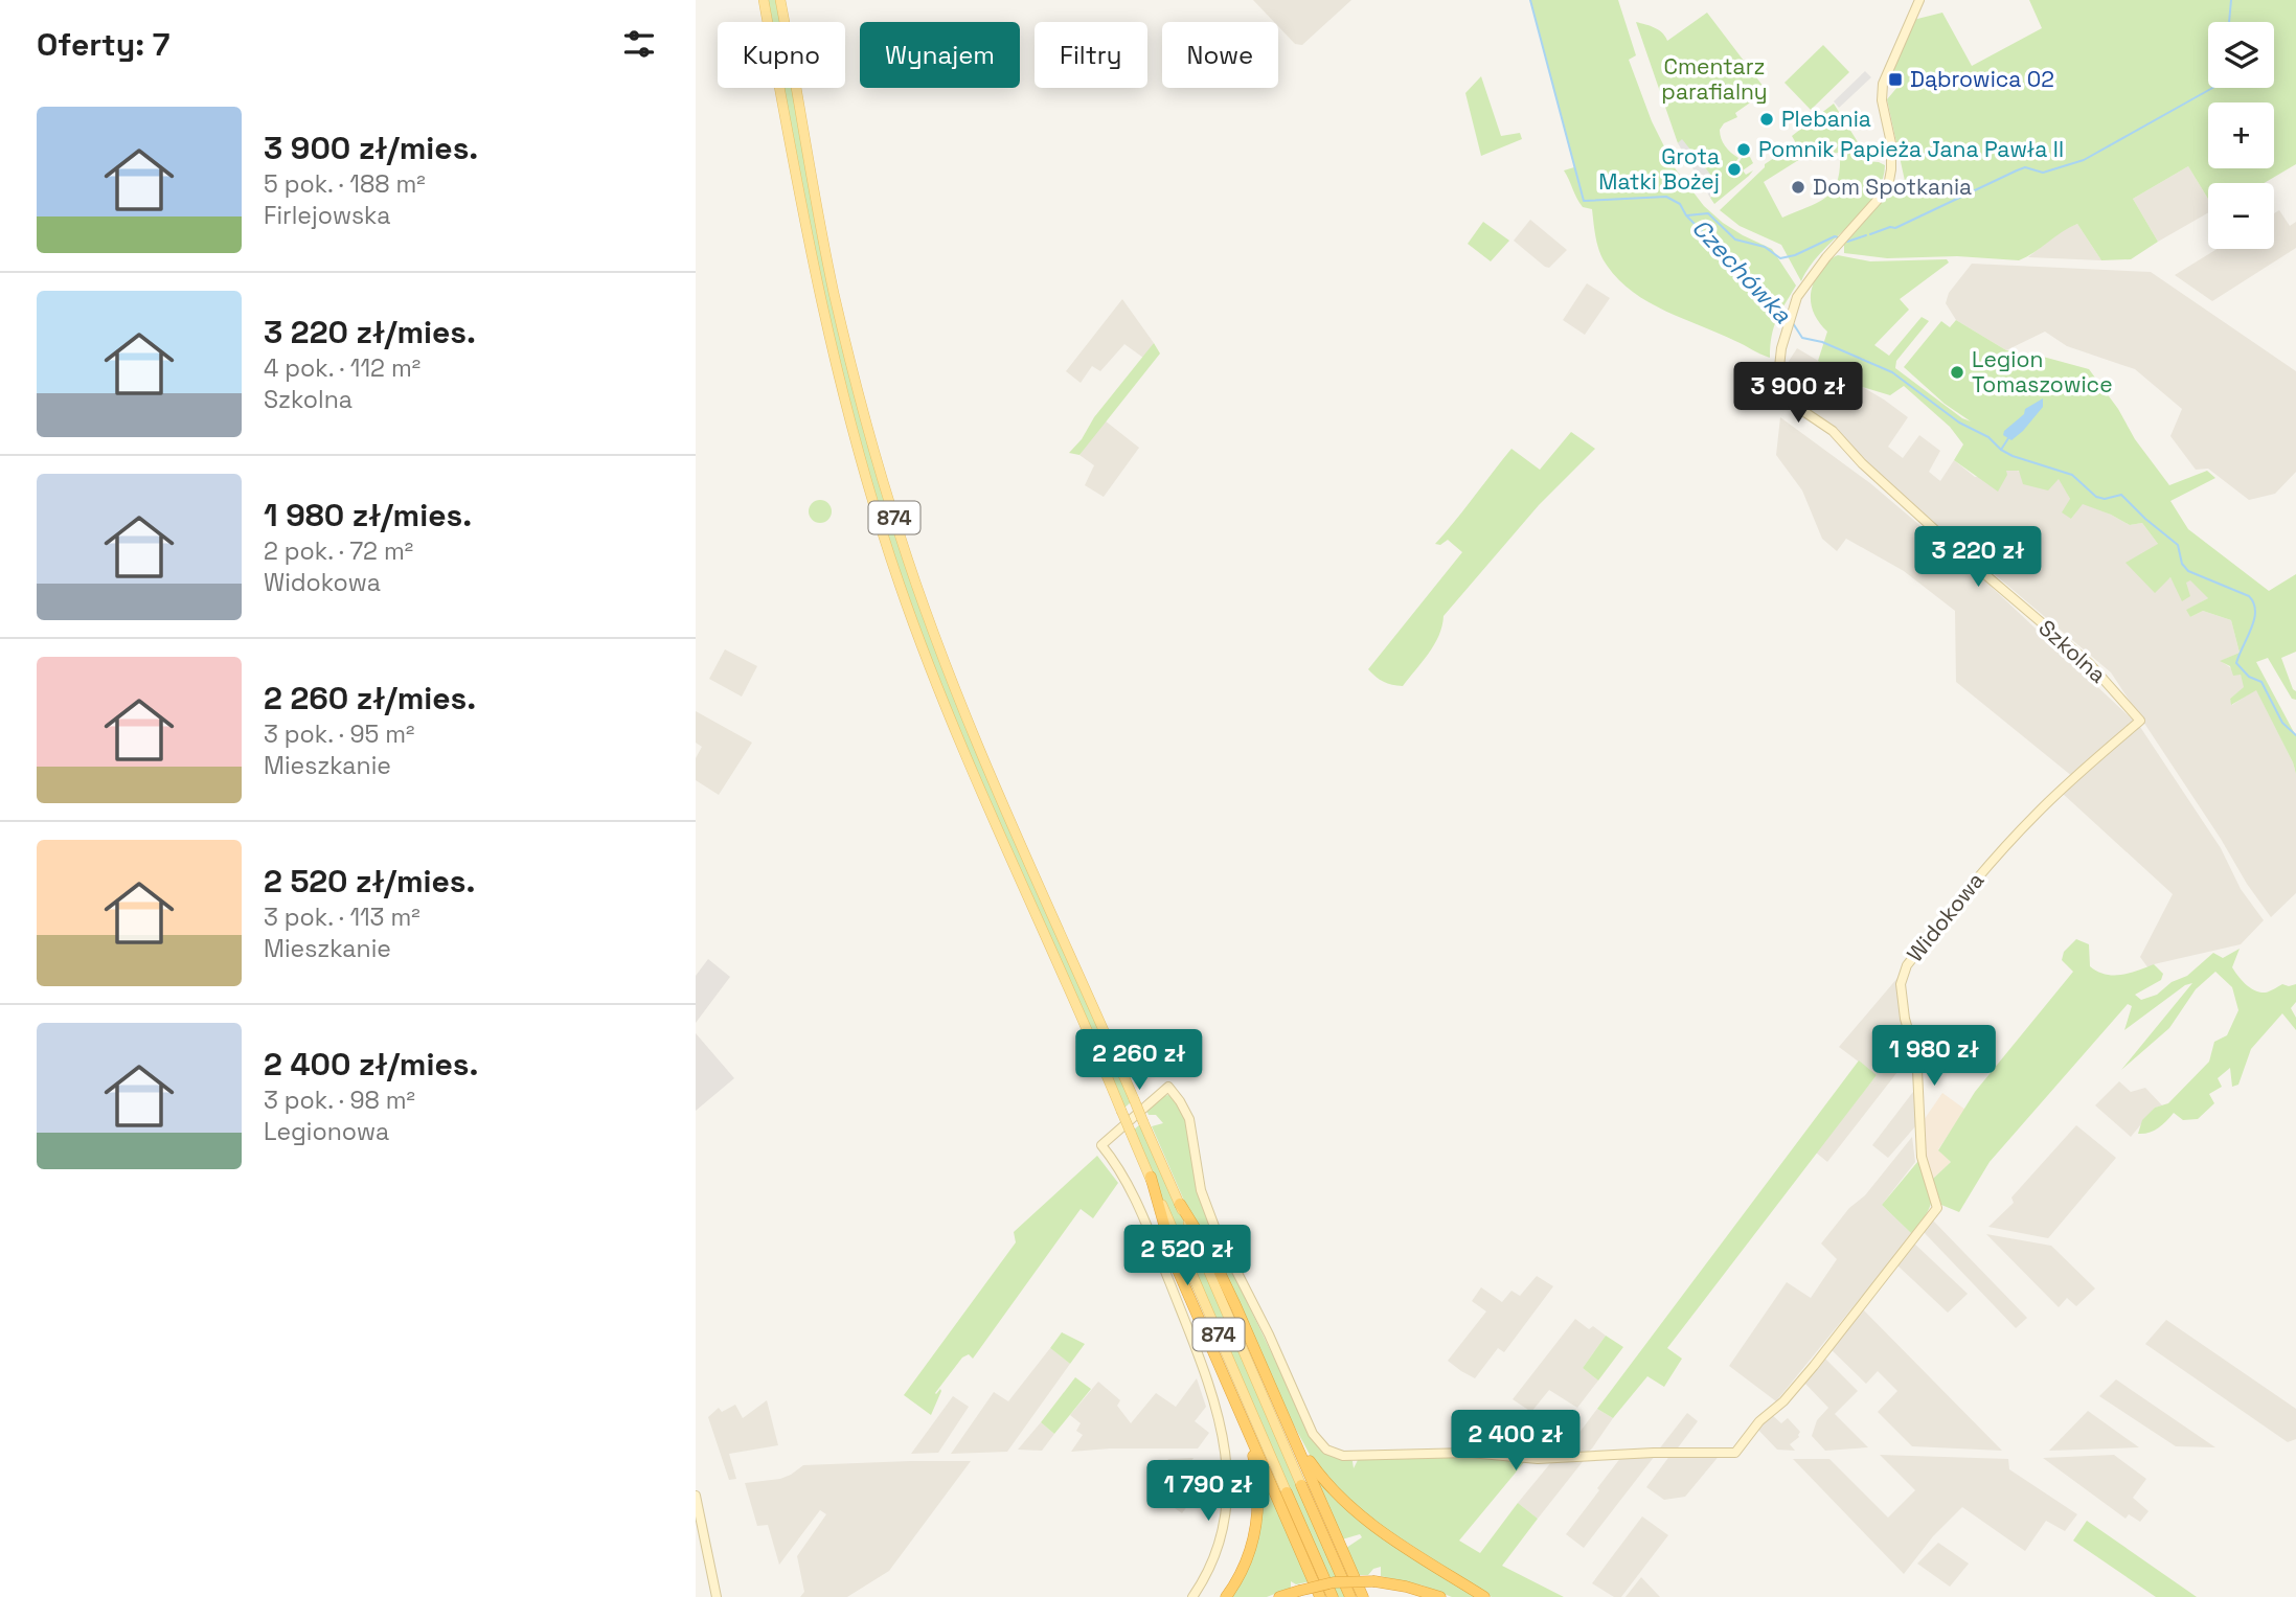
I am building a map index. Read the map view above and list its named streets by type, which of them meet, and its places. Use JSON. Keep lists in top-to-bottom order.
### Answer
{
  "streets": {
    "highway": ["874"],
    "street": ["Szkolna", "Widokowa"]
  },
  "crossings": [
    ["Szkolna", "Widokowa"]
  ],
  "water": ["Czechówka"],
  "parks": ["Cmentarz parafialny"],
  "places": {
    "transit": ["Dąbrowica 02"],
    "other": [
      "Plebania",
      "Pomnik Papieża Jana Pawła II",
      "Grota Matki Bożej",
      "Dom Spotkania",
      "Legion Tomaszowice"
    ]
  },
  "page": {
    "heading": "Oferty: 7",
    "map_buttons": ["+", "−"],
    "chip": [
      "Kupno",
      "Wynajem",
      "Filtry",
      "Nowe"
    ],
    "list": [
      {
        "name": "3 900 zł/mies.",
        "note": "5 pok. · 188 m² · Firlejowska"
      },
      {
        "name": "3 220 zł/mies.",
        "note": "4 pok. · 112 m² · Szkolna"
      },
      {
        "name": "1 980 zł/mies.",
        "note": "2 pok. · 72 m² · Widokowa"
      },
      {
        "name": "2 260 zł/mies.",
        "note": "3 pok. · 95 m² · Mieszkanie"
      },
      {
        "name": "2 520 zł/mies.",
        "note": "3 pok. · 113 m² · Mieszkanie"
      },
      {
        "name": "2 400 zł/mies.",
        "note": "3 pok. · 98 m² · Legionowa"
      }
    ],
    "price": [
      "3 900 zł",
      "3 220 zł",
      "1 980 zł",
      "2 260 zł",
      "2 520 zł",
      "2 400 zł",
      "1 790 zł"
    ]
  }
}
